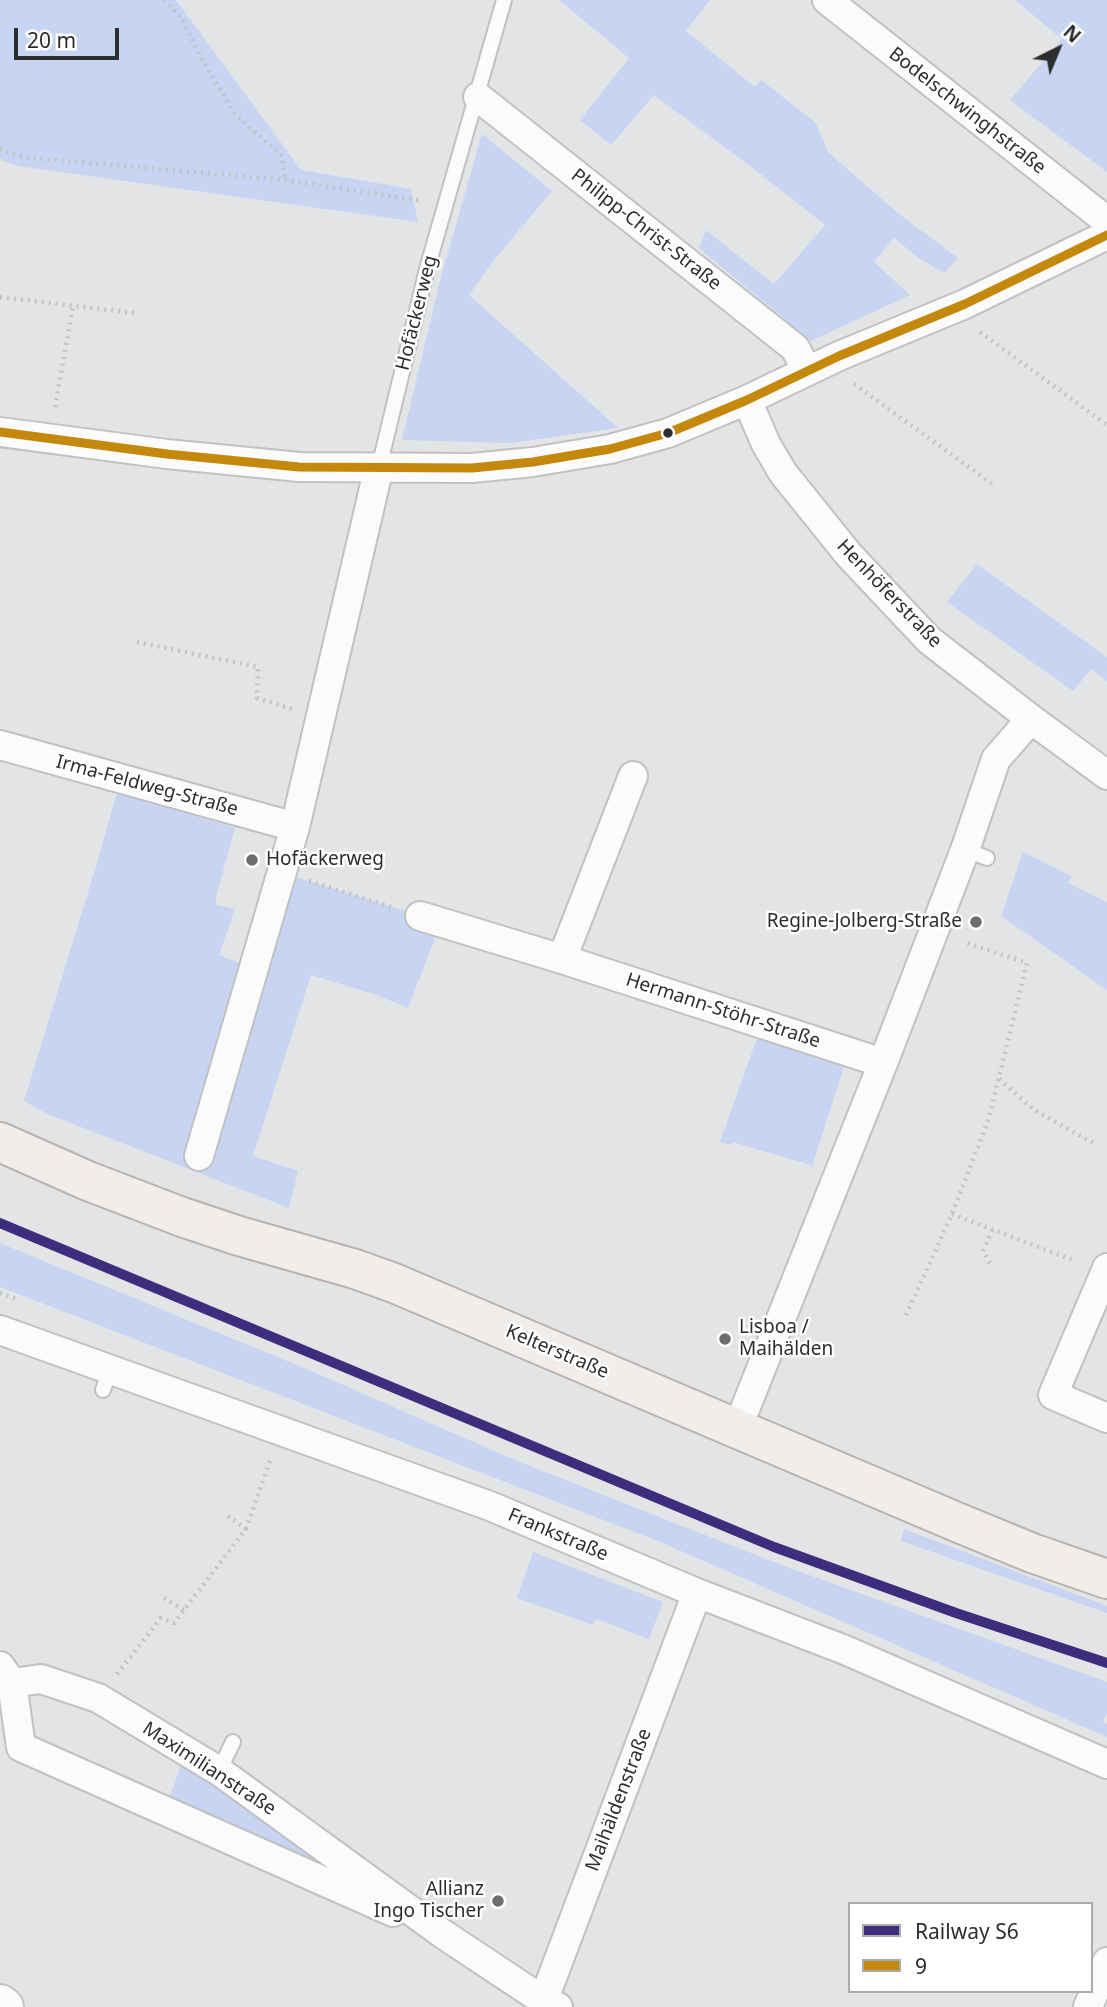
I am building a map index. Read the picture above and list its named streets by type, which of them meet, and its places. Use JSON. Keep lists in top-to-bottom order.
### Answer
{
  "streets": {
    "main road": ["Kelterstraße"],
    "street": [
      "Bodelschwinghstraße",
      "Philipp-Christ-Straße",
      "Hofäckerweg",
      "Henhöferstraße",
      "Irma-Feldweg-Straße",
      "Hermann-Stöhr-Straße",
      "Frankstraße",
      "Maximilianstraße",
      "Maihäldenstraße"
    ]
  },
  "crossings": [
    ["Philipp-Christ-Straße", "Hofäckerweg"],
    ["Hofäckerweg", "Irma-Feldweg-Straße"],
    ["Frankstraße", "Maihäldenstraße"],
    ["Maximilianstraße", "Maihäldenstraße"]
  ],
  "places": [
    "Hofäckerweg",
    "Regine-Jolberg-Straße",
    "Lisboa / Maihälden",
    "Allianz Ingo Tischer"
  ],
  "lines": ["transit line 9", "rail line S6"],
  "legend": ["Railway S6", "9"],
  "scale_bar": "20 m",
  "north": "top right"
}
